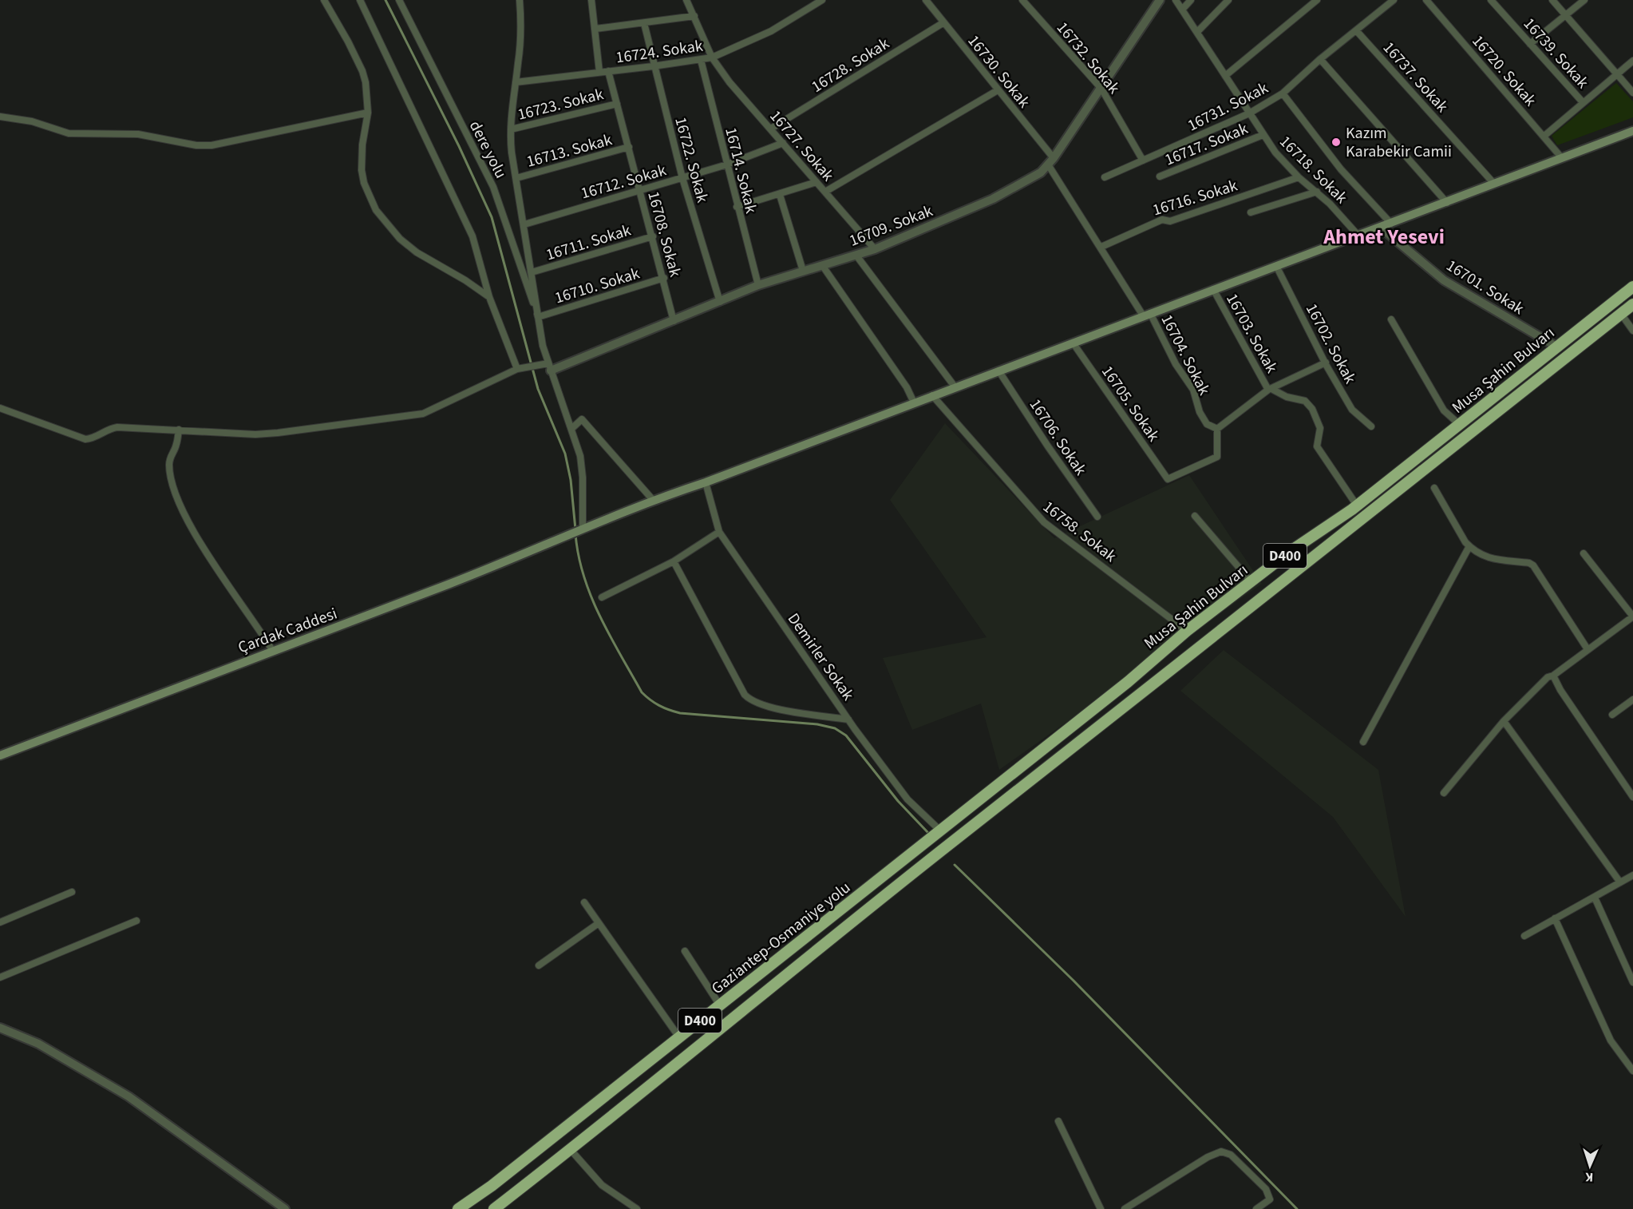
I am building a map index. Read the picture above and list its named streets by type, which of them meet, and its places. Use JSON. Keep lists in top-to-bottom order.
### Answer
{
  "streets": {
    "highway": ["Musa Şahin Bulvarı", "D400", "Gaziantep-Osmaniye yolu"],
    "main road": ["Çardak Caddesi"],
    "street": [
      "16724. Sokak",
      "16739. Sokak",
      "16732. Sokak",
      "16728. Sokak",
      "16720. Sokak",
      "16730. Sokak",
      "16737. Sokak",
      "16723. Sokak",
      "16731. Sokak",
      "16717. Sokak",
      "16727. Sokak",
      "dere yolu",
      "16713. Sokak",
      "16722. Sokak",
      "16718. Sokak",
      "16714. Sokak",
      "16712. Sokak",
      "16716. Sokak",
      "16709. Sokak",
      "16708. Sokak",
      "16711. Sokak",
      "16710. Sokak",
      "16701. Sokak",
      "16703. Sokak",
      "16702. Sokak",
      "16704. Sokak",
      "16705. Sokak",
      "16706. Sokak",
      "16758. Sokak",
      "Demirler Sokak"
    ]
  },
  "crossings": [
    ["16724. Sokak", "16727. Sokak"],
    ["16724. Sokak", "16722. Sokak"],
    ["16724. Sokak", "16714. Sokak"],
    ["16724. Sokak", "16708. Sokak"],
    ["16732. Sokak", "16731. Sokak"],
    ["16732. Sokak", "16709. Sokak"],
    ["16728. Sokak", "16730. Sokak"],
    ["16728. Sokak", "16727. Sokak"],
    ["16720. Sokak", "Çardak Caddesi"],
    ["16730. Sokak", "16716. Sokak"],
    ["16730. Sokak", "16709. Sokak"],
    ["16730. Sokak", "16704. Sokak"],
    ["16730. Sokak", "Çardak Caddesi"],
    ["16737. Sokak", "16731. Sokak"],
    ["16737. Sokak", "Çardak Caddesi"],
    ["16723. Sokak", "16708. Sokak"],
    ["16731. Sokak", "16718. Sokak"],
    ["16717. Sokak", "16718. Sokak"],
    ["16727. Sokak", "16712. Sokak"],
    ["16727. Sokak", "16709. Sokak"],
    ["dere yolu", "16710. Sokak"],
    ["16713. Sokak", "16708. Sokak"],
    ["16722. Sokak", "16712. Sokak"],
    ["16722. Sokak", "16709. Sokak"],
    ["16718. Sokak", "16716. Sokak"],
    ["16718. Sokak", "Çardak Caddesi"],
    ["16714. Sokak", "16712. Sokak"],
    ["16714. Sokak", "16709. Sokak"],
    ["16712. Sokak", "16708. Sokak"],
    ["16709. Sokak", "16708. Sokak"],
    ["16708. Sokak", "16711. Sokak"],
    ["16708. Sokak", "16710. Sokak"],
    ["16701. Sokak", "Musa Şahin Bulvarı"],
    ["16701. Sokak", "Çardak Caddesi"],
    ["16703. Sokak", "Çardak Caddesi"],
    ["16702. Sokak", "Çardak Caddesi"],
    ["16704. Sokak", "16705. Sokak"],
    ["16704. Sokak", "Çardak Caddesi"],
    ["Musa Şahin Bulvarı", "16758. Sokak"],
    ["Musa Şahin Bulvarı", "Demirler Sokak"],
    ["Musa Şahin Bulvarı", "Gaziantep-Osmaniye yolu"],
    ["16705. Sokak", "Çardak Caddesi"],
    ["16706. Sokak", "Çardak Caddesi"],
    ["16758. Sokak", "Çardak Caddesi"],
    ["Çardak Caddesi", "Demirler Sokak"],
    ["Demirler Sokak", "Gaziantep-Osmaniye yolu"]
  ],
  "districts": ["Ahmet Yesevi"],
  "places": ["Kazım Karabekir Camii"],
  "north": "bottom"
}
